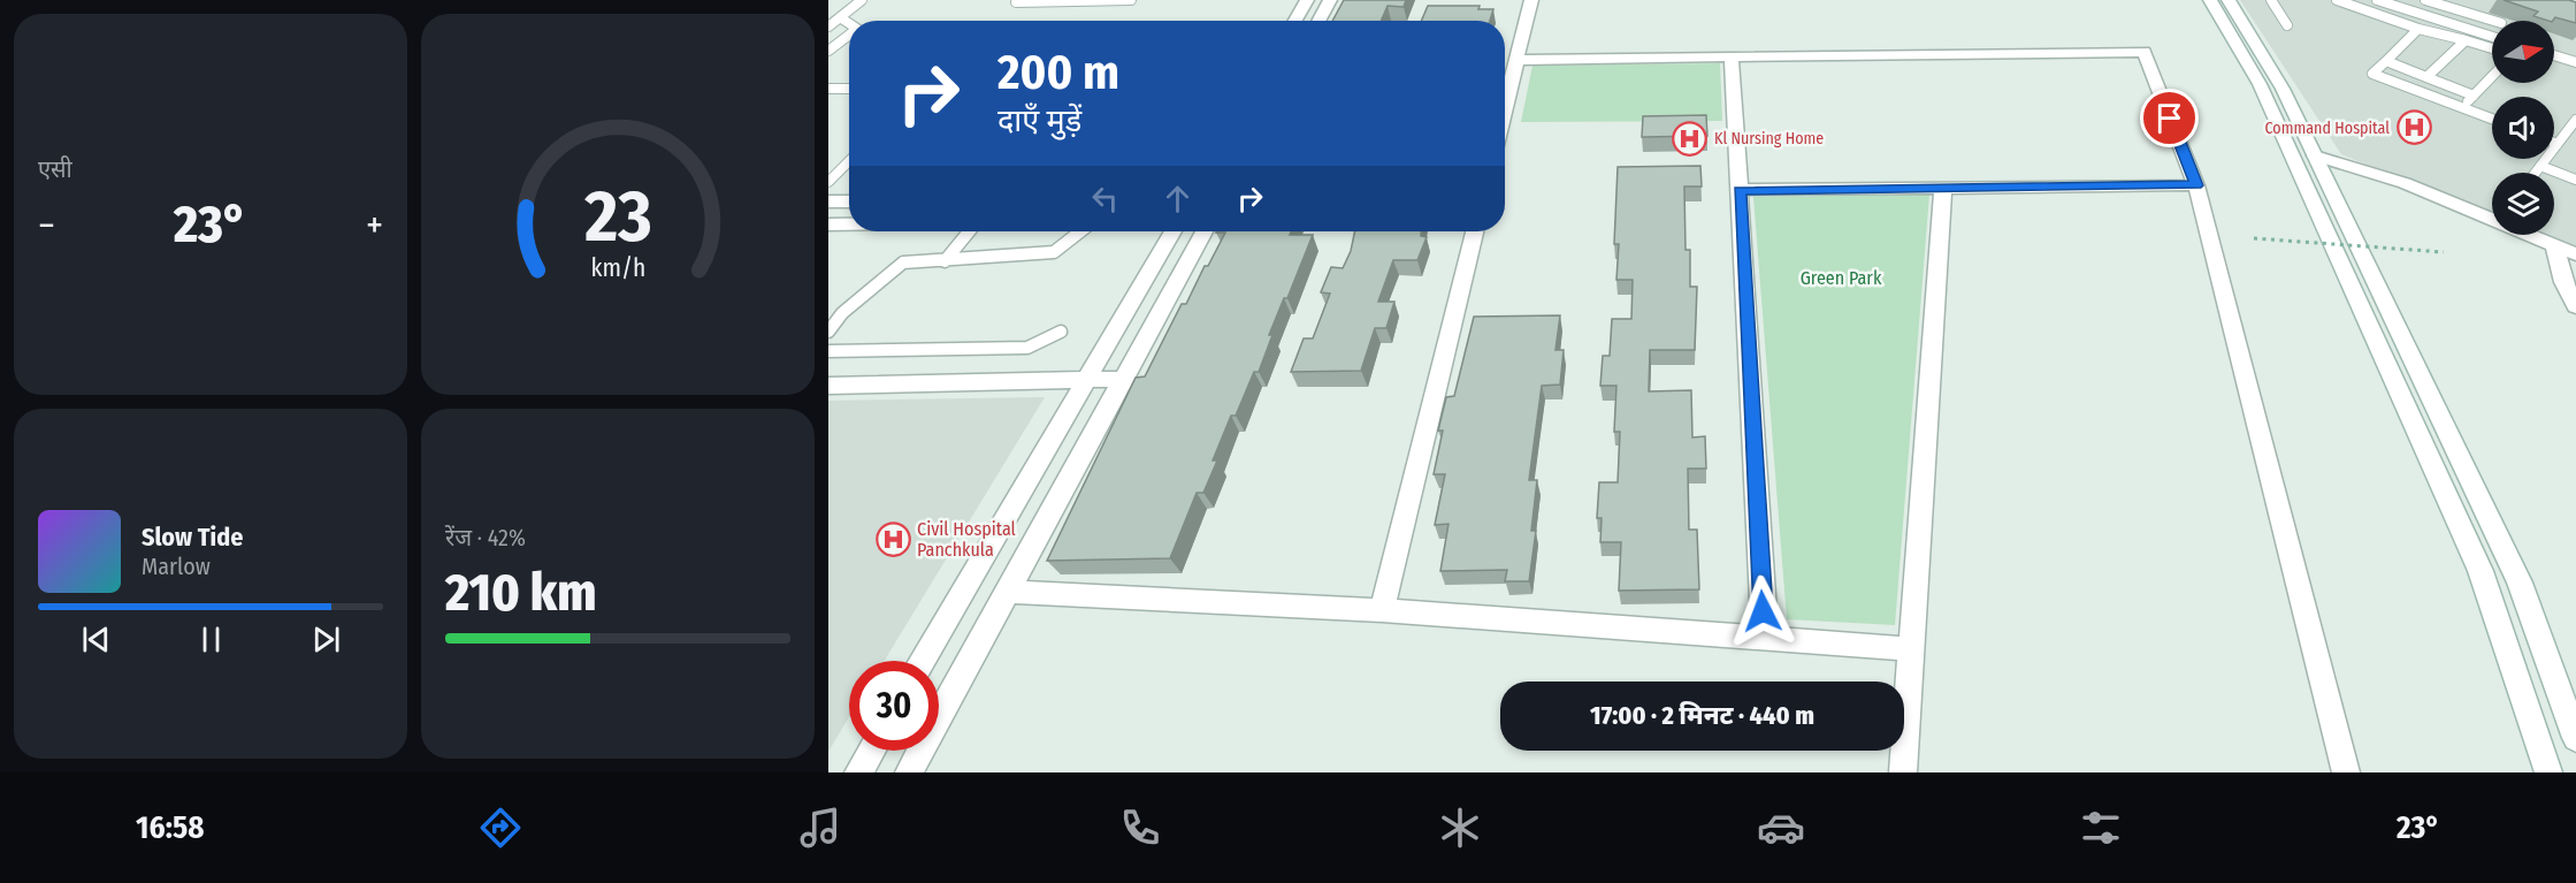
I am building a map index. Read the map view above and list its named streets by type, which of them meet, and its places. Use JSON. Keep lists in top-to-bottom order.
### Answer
{
  "parks": ["Green Park"],
  "places": {
    "hospital": ["Command Hospital", "Kl Nursing Home", "Civil Hospital Panchkula"]
  },
  "north": "right",
  "page": {
    "tile": [
      "एसी",
      ["रेंज · 42%", "210 km"]
    ],
    "turn": ["200 m", "दाएँ मुड़ें"],
    "heat": ["−", "23°", "+"],
    "song": ["Slow Tide", "Marlow"],
    "limit": "30",
    "trip": "17:00 · 2 मिनट · 440 m",
    "tabs": ["16:58", "23°"],
    "gauge": ["23", "km/h"]
  }
}
